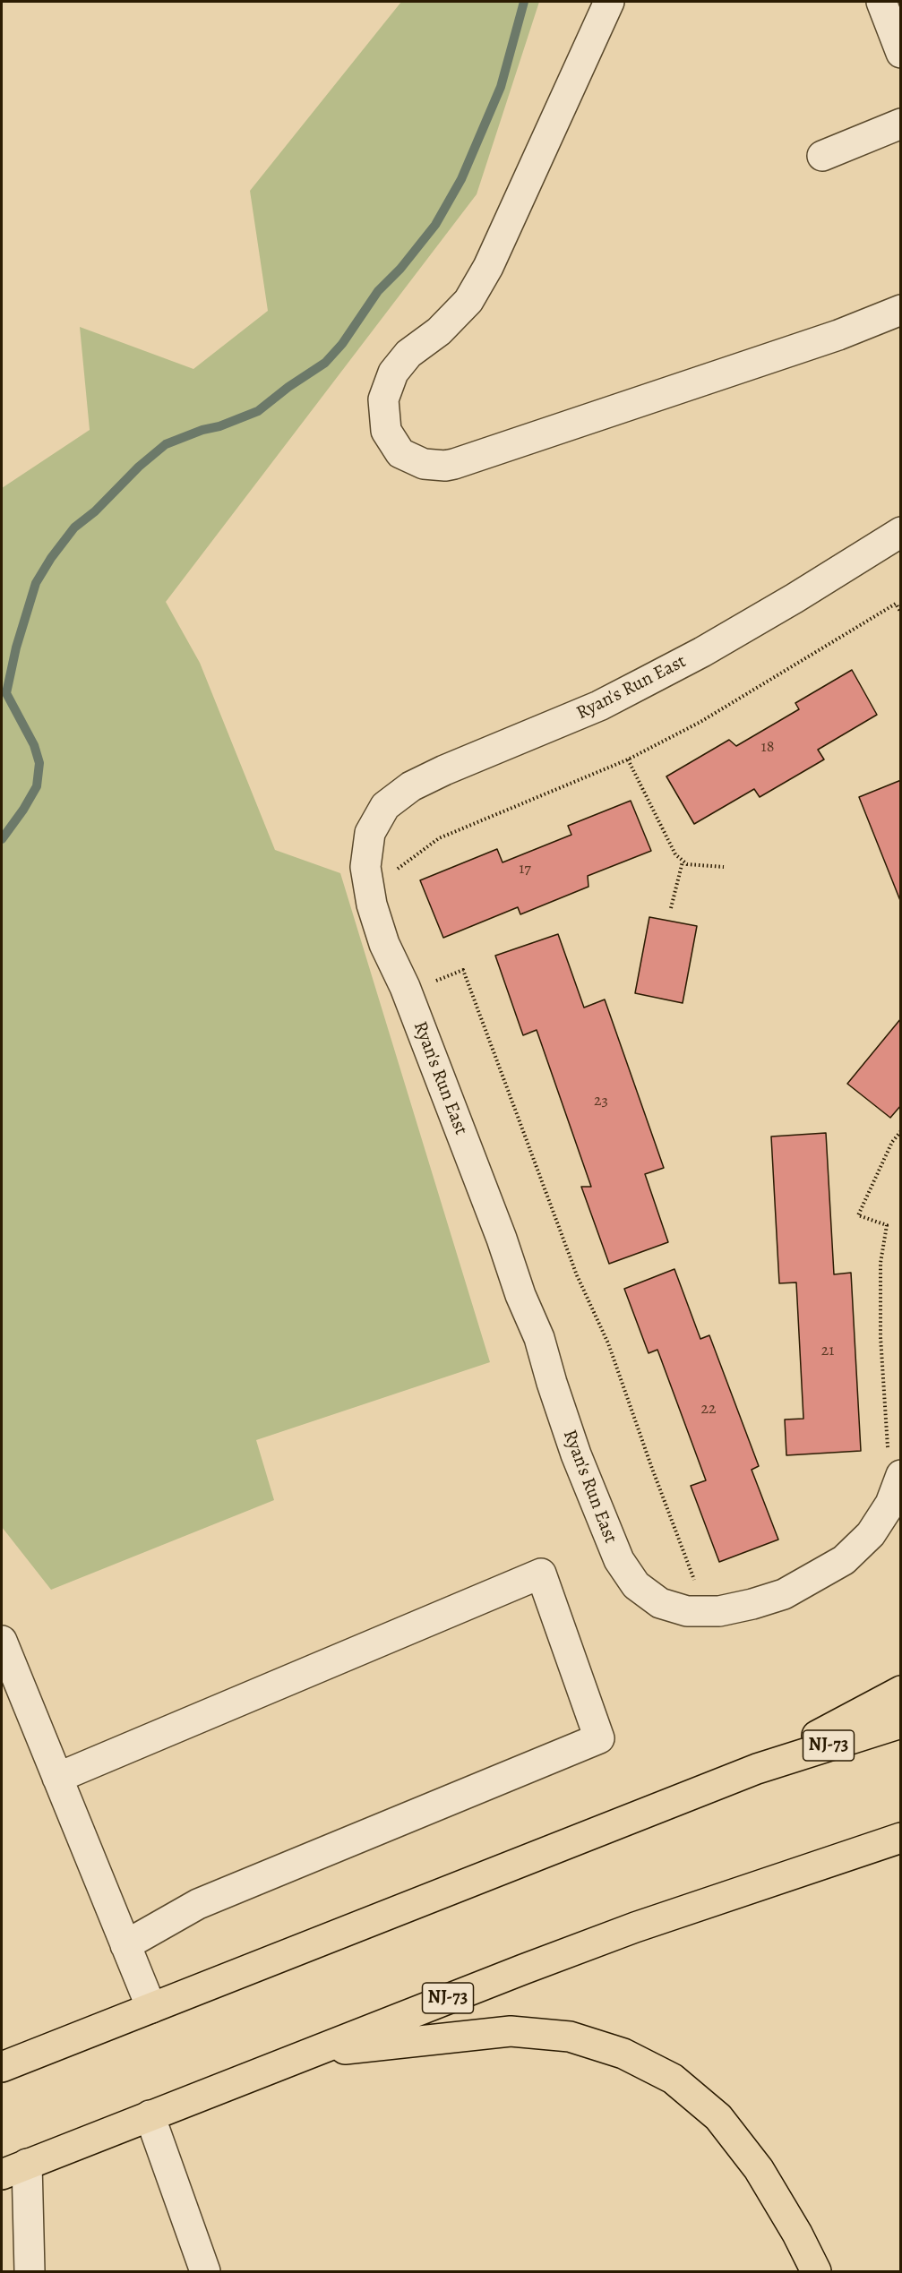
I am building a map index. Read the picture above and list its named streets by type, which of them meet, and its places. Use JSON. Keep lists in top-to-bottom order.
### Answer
{
  "streets": {
    "highway": ["NJ-73"],
    "street": ["Ryan's Run East"]
  },
  "house_numbers": [
    "18",
    "17",
    "23",
    "21",
    "22"
  ]
}
